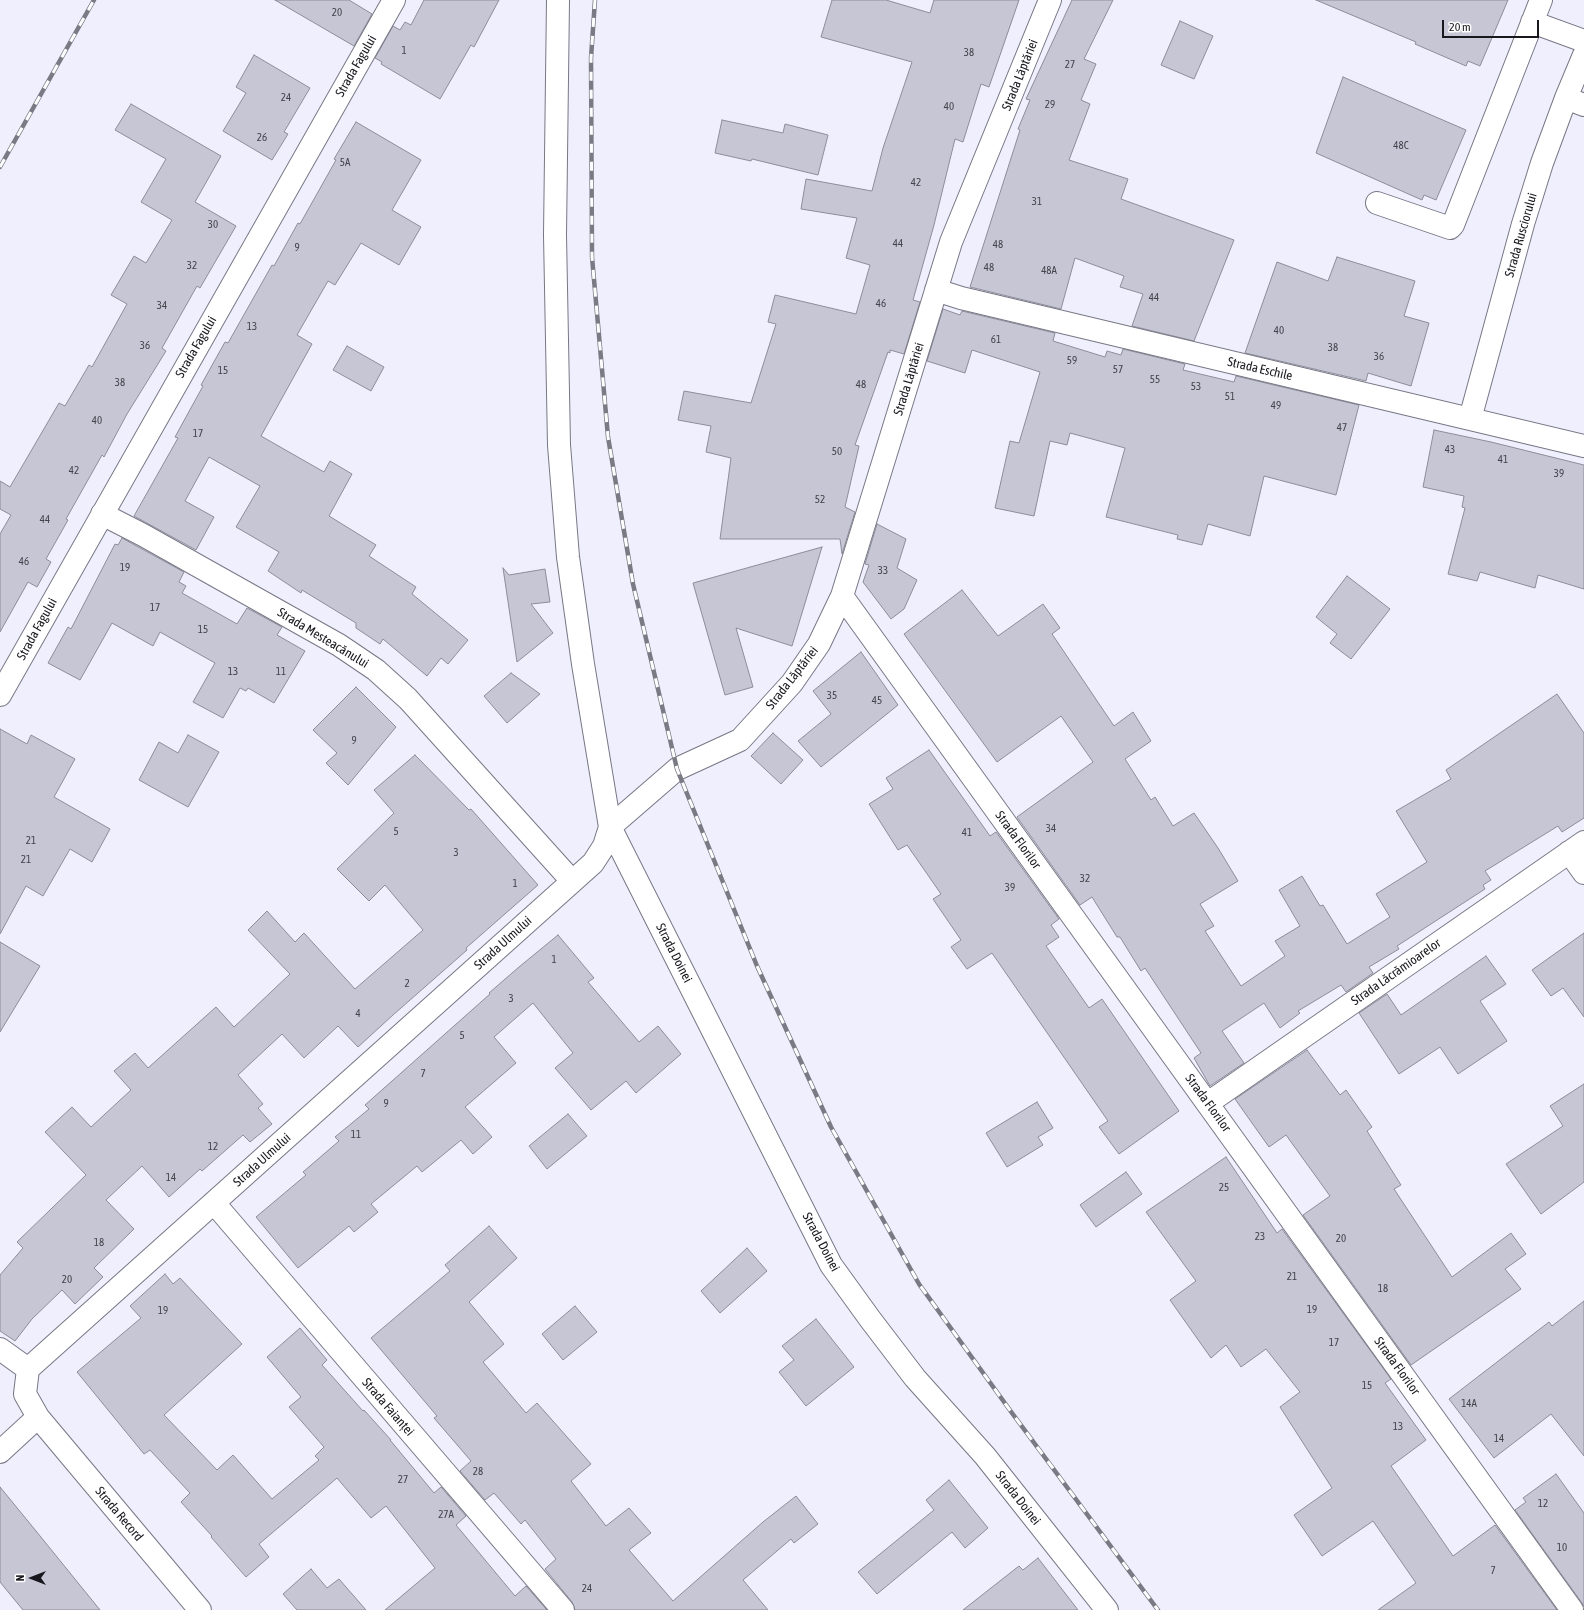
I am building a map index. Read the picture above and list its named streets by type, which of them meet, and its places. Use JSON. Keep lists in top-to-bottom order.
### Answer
{
  "streets": {
    "street": [
      "Strada Fagului",
      "Strada Lăptăriei",
      "Strada Rusciorului",
      "Strada Eschile",
      "Strada Mesteacănului",
      "Strada Florilor",
      "Strada Ulmului",
      "Strada Doinei",
      "Strada Lăcrămioarelor",
      "Strada Faianței",
      "Strada Record"
    ]
  },
  "crossings": [
    ["Strada Fagului", "Strada Mesteacănului"],
    ["Strada Lăptăriei", "Strada Eschile"],
    ["Strada Lăptăriei", "Strada Florilor"],
    ["Strada Lăptăriei", "Strada Ulmului"],
    ["Strada Lăptăriei", "Strada Doinei"],
    ["Strada Rusciorului", "Strada Eschile"],
    ["Strada Mesteacănului", "Strada Ulmului"],
    ["Strada Florilor", "Strada Lăcrămioarelor"],
    ["Strada Ulmului", "Strada Doinei"],
    ["Strada Ulmului", "Strada Faianței"]
  ],
  "house_numbers": [
    "20",
    "1",
    "38",
    "27",
    "24",
    "29",
    "40",
    "26",
    "48C",
    "5A",
    "42",
    "31",
    "30",
    "44",
    "48",
    "9",
    "32",
    "48",
    "48A",
    "44",
    "46",
    "34",
    "13",
    "40",
    "61",
    "36",
    "38",
    "36",
    "59",
    "57",
    "15",
    "55",
    "38",
    "48",
    "53",
    "51",
    "49",
    "40",
    "47",
    "17",
    "43",
    "50",
    "41",
    "42",
    "39",
    "52",
    "44",
    "46",
    "19",
    "33",
    "17",
    "15",
    "13",
    "11",
    "35",
    "45",
    "9",
    "34",
    "5",
    "41",
    "21",
    "3",
    "21",
    "32",
    "1",
    "39",
    "1",
    "2",
    "3",
    "4",
    "5",
    "7",
    "9",
    "11",
    "12",
    "14",
    "25",
    "23",
    "20",
    "18",
    "21",
    "20",
    "18",
    "19",
    "19",
    "17",
    "15",
    "14A",
    "13",
    "14",
    "28",
    "27",
    "12",
    "27A",
    "10",
    "7",
    "24"
  ],
  "scale_bar": "20 m",
  "north": "left"
}
